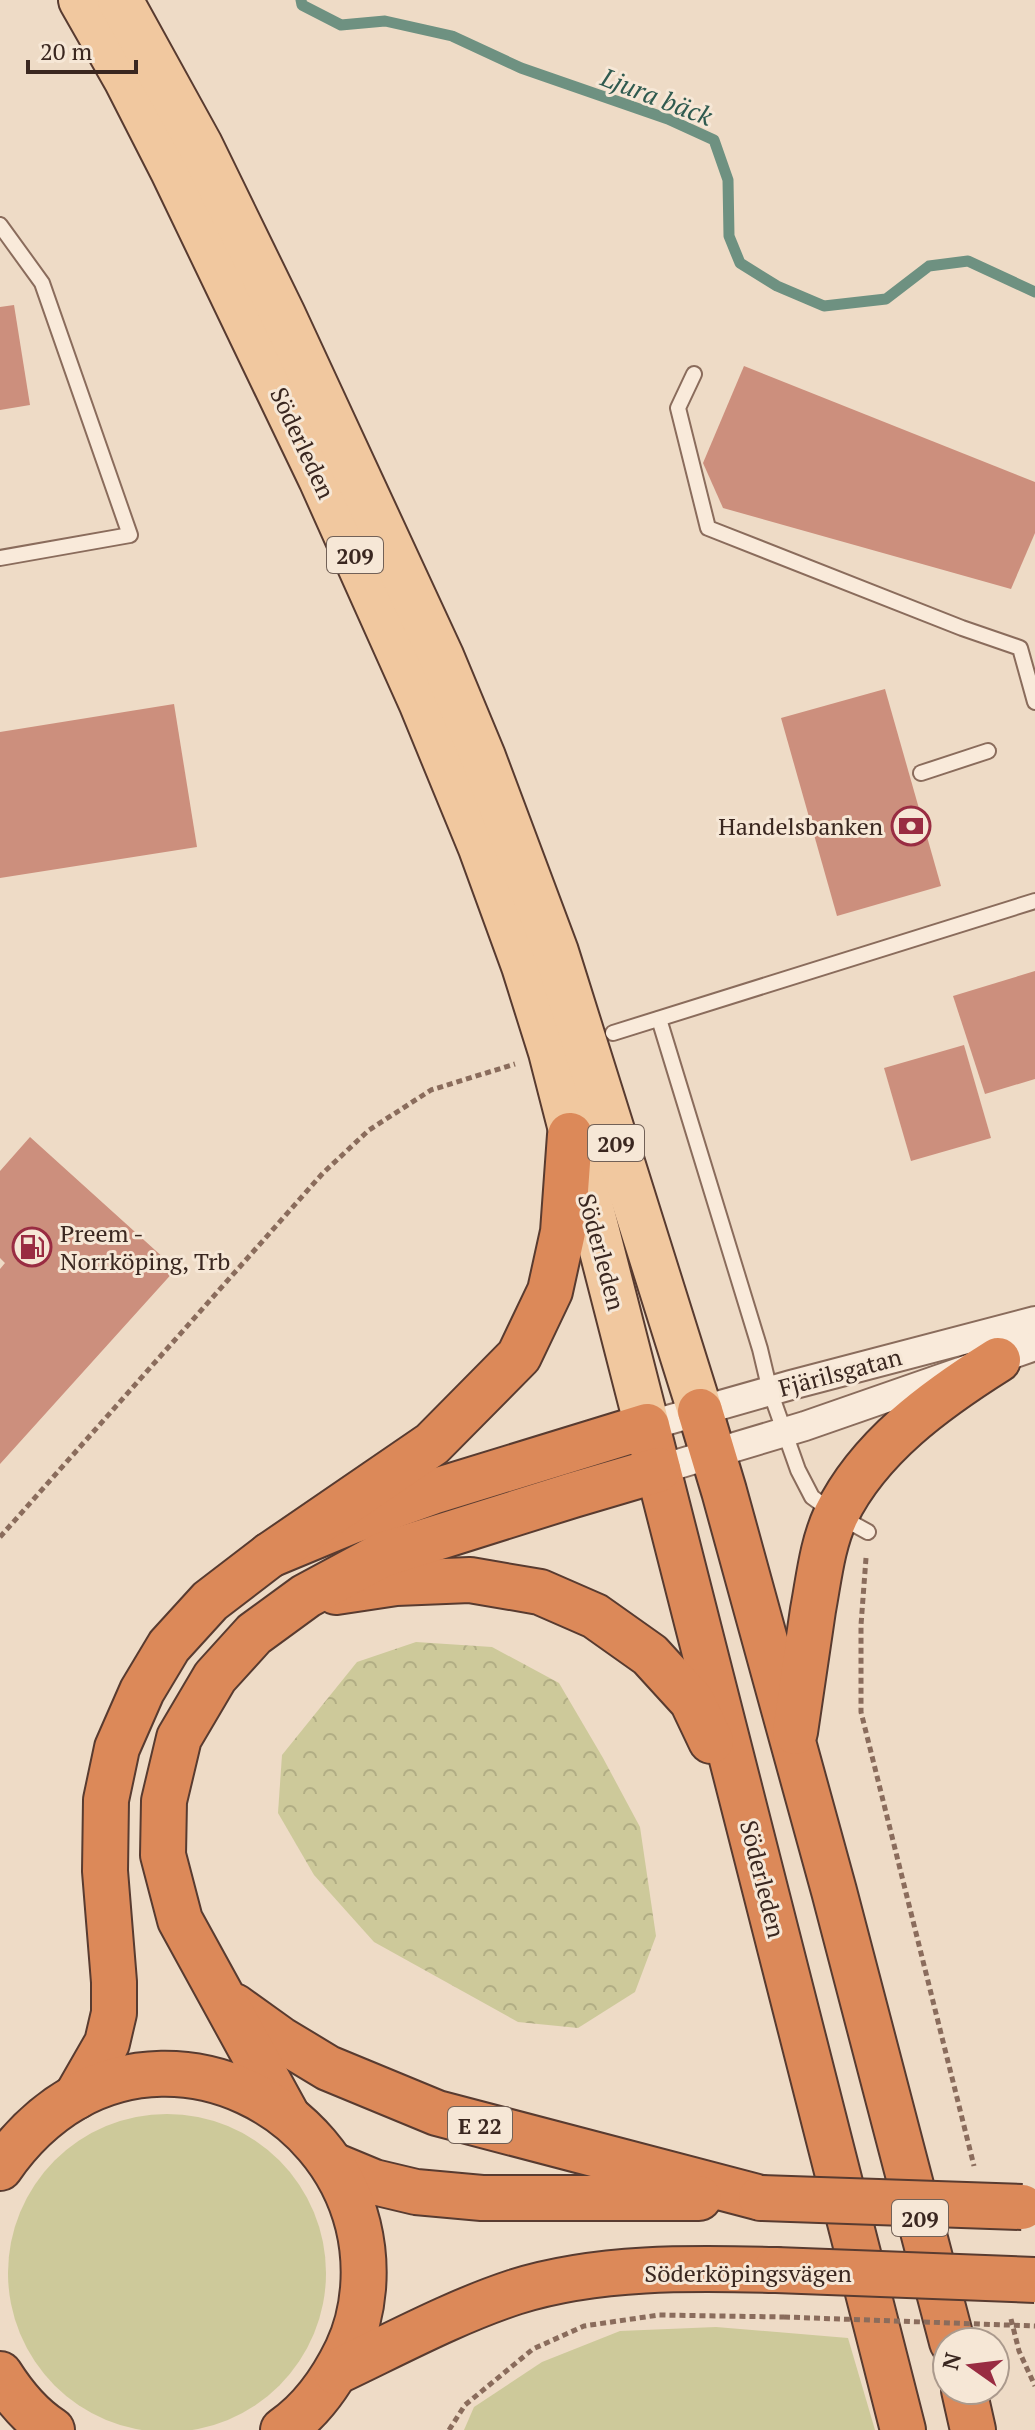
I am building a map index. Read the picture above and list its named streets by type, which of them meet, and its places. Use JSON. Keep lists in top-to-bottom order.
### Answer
{
  "streets": {
    "highway": [
      "Söderleden",
      "209",
      "E 22",
      "Söderköpingsvägen"
    ],
    "street": ["Fjärilsgatan"]
  },
  "crossings": [
    ["Söderleden", "Fjärilsgatan"],
    ["Söderleden", "E 22"]
  ],
  "water": ["Ljura bäck"],
  "places": {
    "bank": ["Handelsbanken"],
    "fuel station": ["Preem - Norrköping, Trb"]
  },
  "scale_bar": "20 m",
  "north": "left"
}
